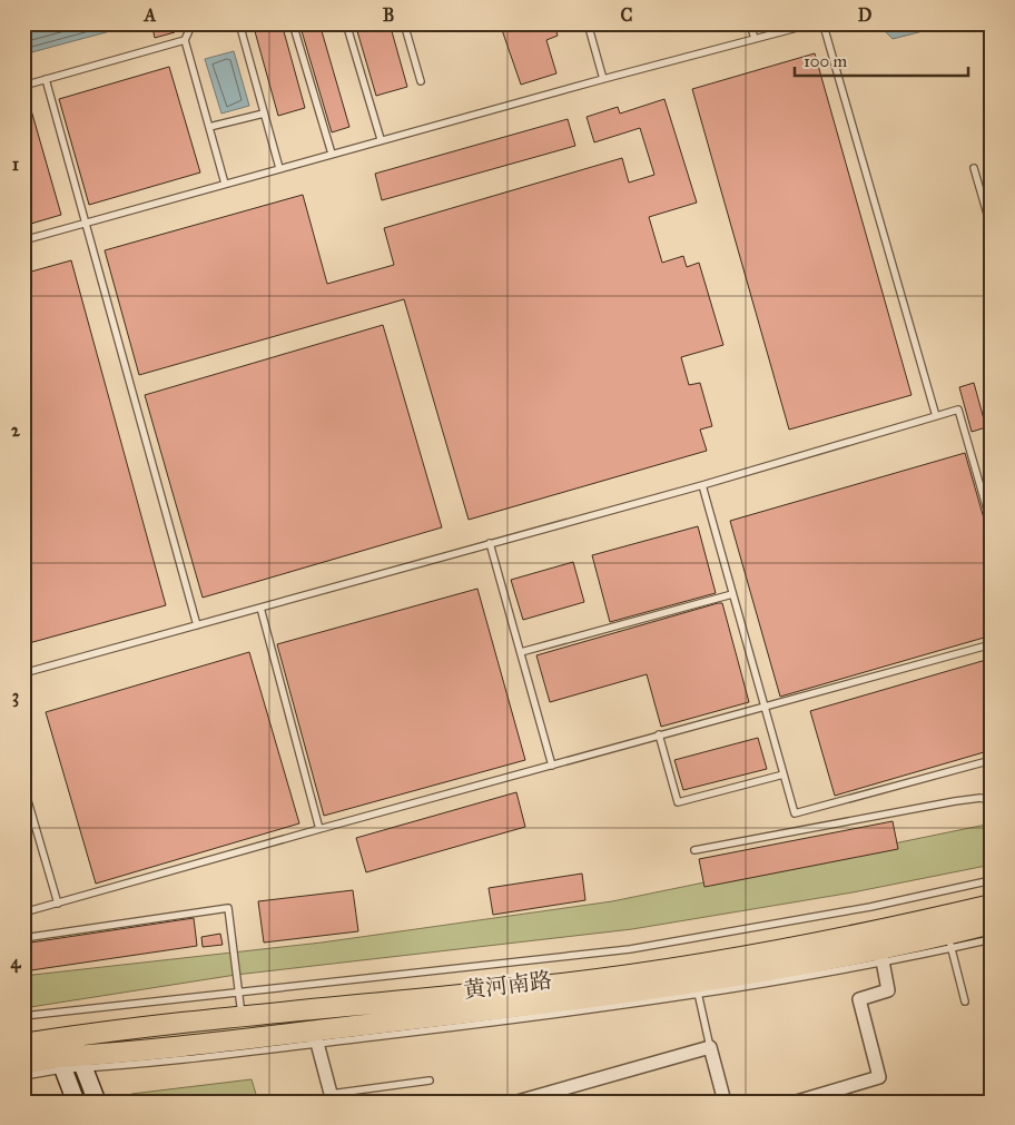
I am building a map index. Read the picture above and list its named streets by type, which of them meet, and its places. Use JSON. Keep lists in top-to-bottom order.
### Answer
{
  "streets": {
    "main road": ["黄河南路"]
  },
  "scale_bar": "100 m",
  "grid": {
    "columns": [
      "A",
      "B",
      "C",
      "D"
    ],
    "rows": [
      "1",
      "2",
      "3",
      "4"
    ]
  }
}
